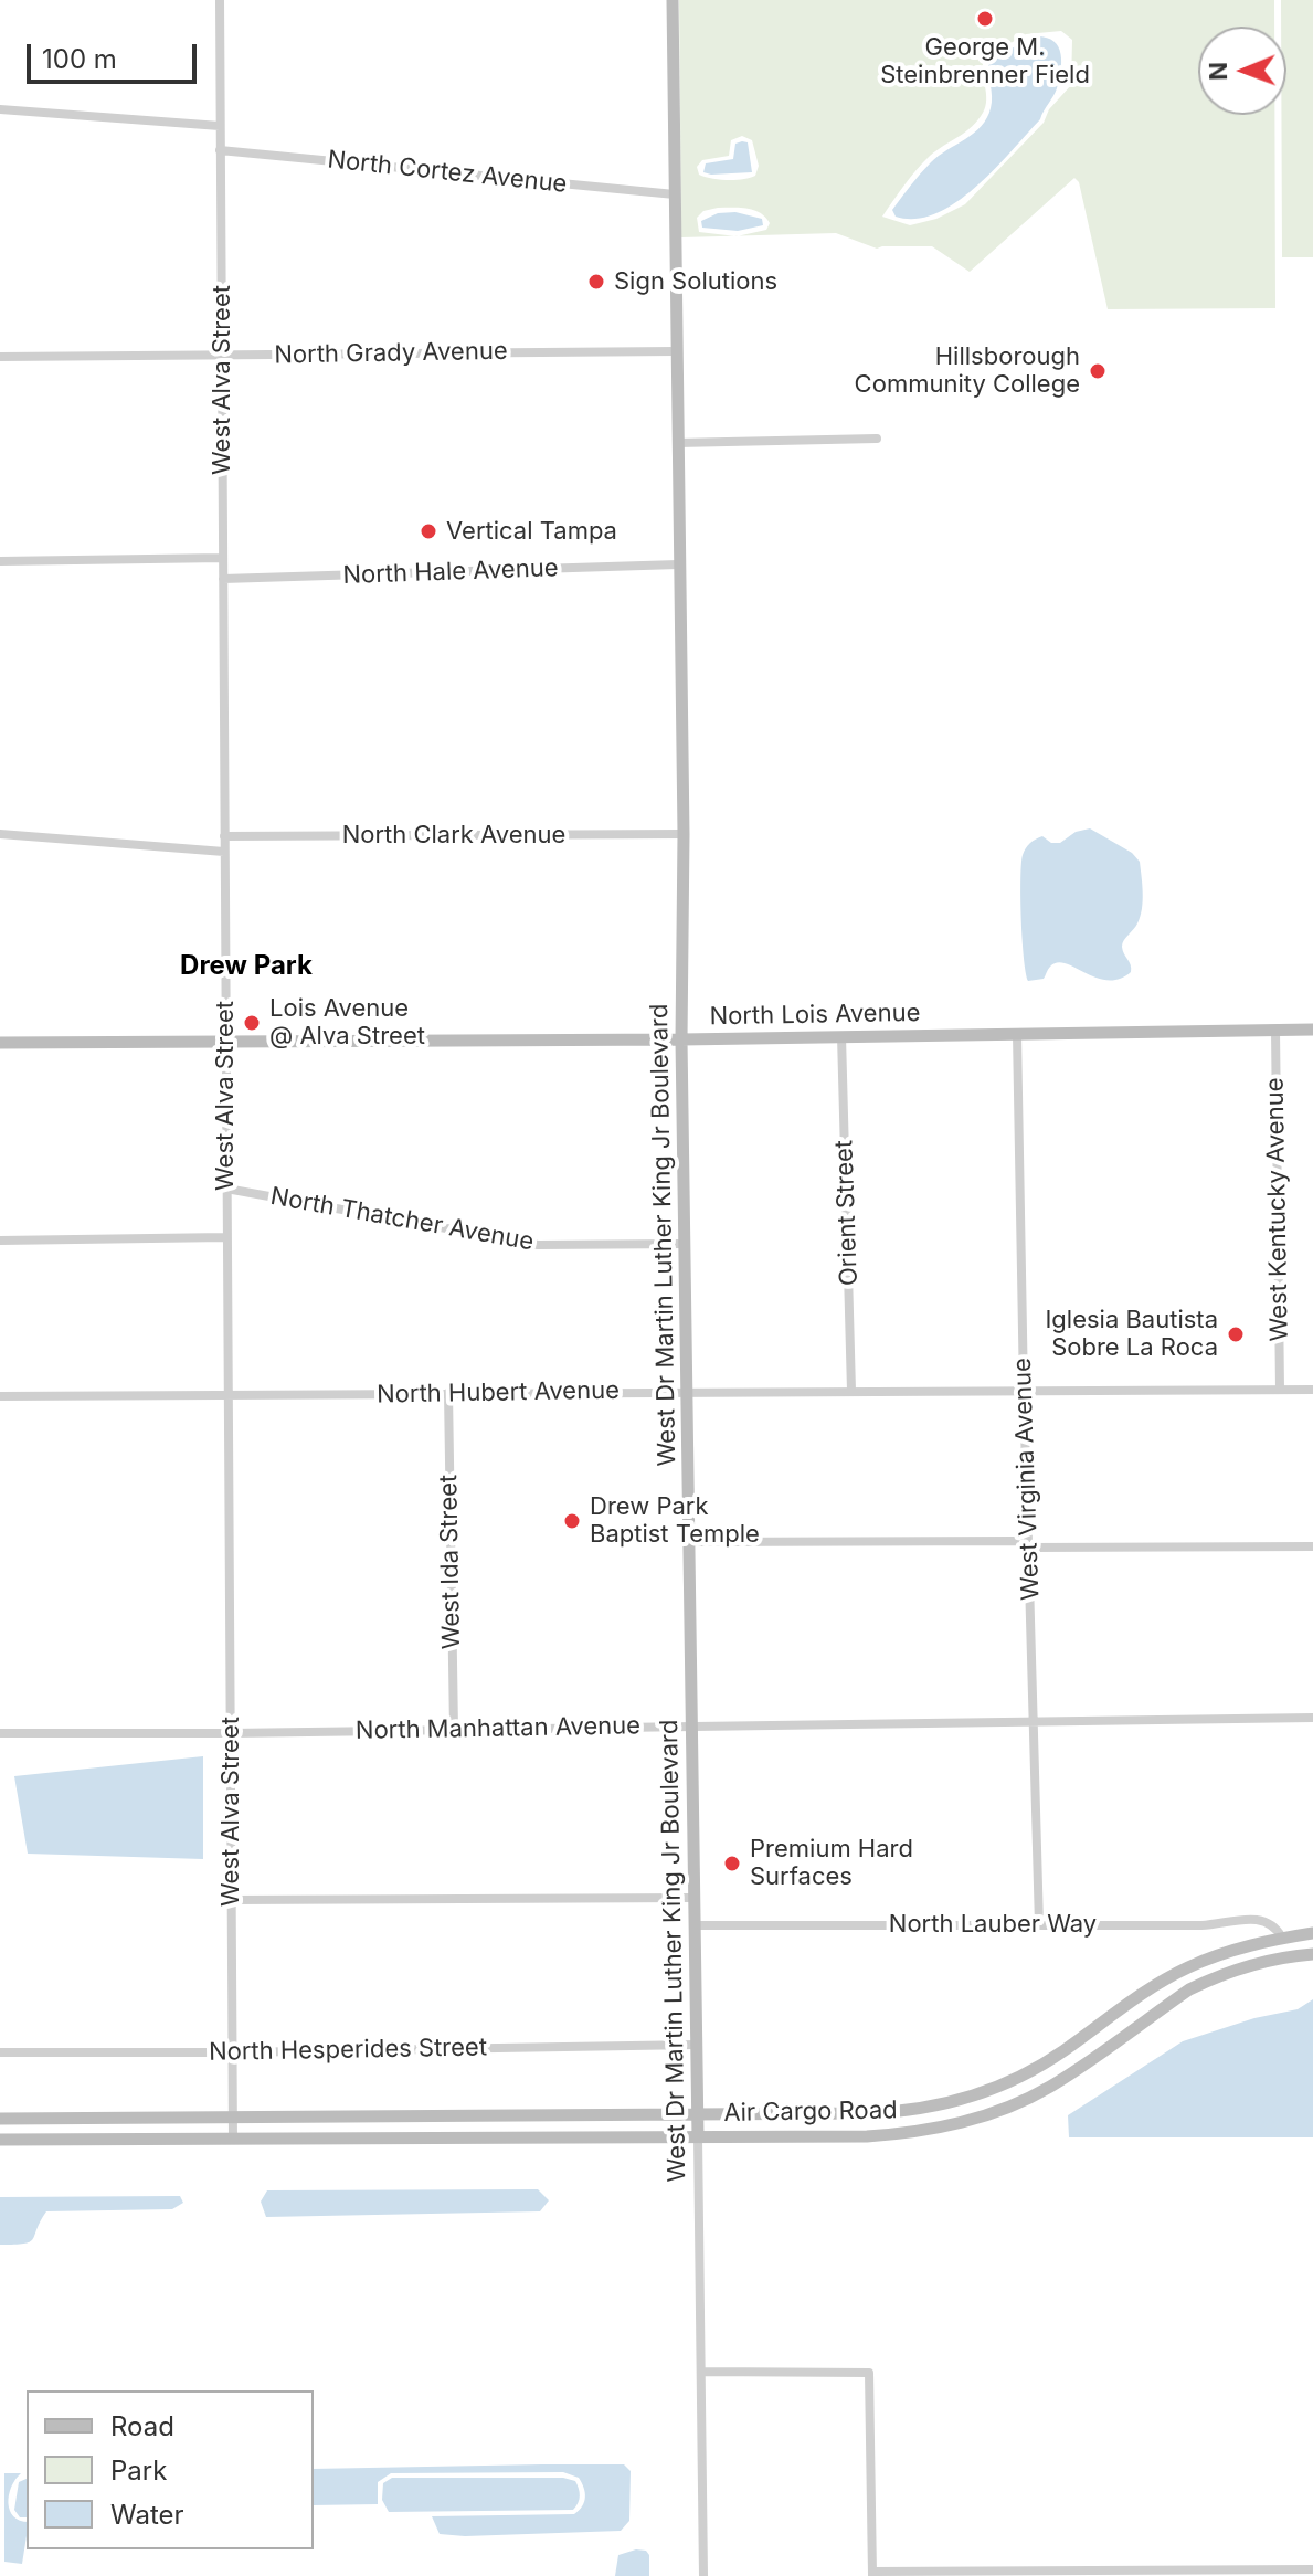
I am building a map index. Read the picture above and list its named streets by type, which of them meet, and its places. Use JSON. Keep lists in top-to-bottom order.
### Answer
{
  "streets": {
    "street": [
      "North Cortez Avenue",
      "North Grady Avenue",
      "West Alva Street",
      "North Hale Avenue",
      "North Clark Avenue",
      "North Lois Avenue",
      "West Kentucky Avenue",
      "Orient Street",
      "North Thatcher Avenue",
      "West Dr Martin Luther King Jr Boulevard",
      "North Hubert Avenue",
      "West Virginia Avenue",
      "West Ida Street",
      "North Manhattan Avenue",
      "North Lauber Way",
      "North Hesperides Street",
      "Air Cargo Road"
    ]
  },
  "crossings": [
    ["North Cortez Avenue", "West Alva Street"],
    ["North Cortez Avenue", "West Dr Martin Luther King Jr Boulevard"],
    ["North Grady Avenue", "West Alva Street"],
    ["North Grady Avenue", "West Dr Martin Luther King Jr Boulevard"],
    ["West Alva Street", "North Hale Avenue"],
    ["West Alva Street", "North Clark Avenue"],
    ["West Alva Street", "North Lois Avenue"],
    ["West Alva Street", "North Thatcher Avenue"],
    ["West Alva Street", "North Hubert Avenue"],
    ["West Alva Street", "North Manhattan Avenue"],
    ["West Alva Street", "North Hesperides Street"],
    ["West Alva Street", "Air Cargo Road"],
    ["North Hale Avenue", "West Dr Martin Luther King Jr Boulevard"],
    ["North Clark Avenue", "West Dr Martin Luther King Jr Boulevard"],
    ["North Lois Avenue", "West Kentucky Avenue"],
    ["North Lois Avenue", "Orient Street"],
    ["North Lois Avenue", "West Dr Martin Luther King Jr Boulevard"],
    ["North Lois Avenue", "West Virginia Avenue"],
    ["West Kentucky Avenue", "North Hubert Avenue"],
    ["Orient Street", "North Hubert Avenue"],
    ["North Thatcher Avenue", "West Dr Martin Luther King Jr Boulevard"],
    ["West Dr Martin Luther King Jr Boulevard", "North Hubert Avenue"],
    ["West Dr Martin Luther King Jr Boulevard", "North Manhattan Avenue"],
    ["West Dr Martin Luther King Jr Boulevard", "North Lauber Way"],
    ["West Dr Martin Luther King Jr Boulevard", "North Hesperides Street"],
    ["West Dr Martin Luther King Jr Boulevard", "Air Cargo Road"],
    ["North Hubert Avenue", "West Virginia Avenue"],
    ["North Hubert Avenue", "West Ida Street"],
    ["West Virginia Avenue", "North Manhattan Avenue"],
    ["West Virginia Avenue", "North Lauber Way"],
    ["West Ida Street", "North Manhattan Avenue"],
    ["North Lauber Way", "Air Cargo Road"]
  ],
  "districts": ["Drew Park"],
  "places": [
    "George M. Steinbrenner Field",
    "Sign Solutions",
    "Hillsborough Community College",
    "Vertical Tampa",
    "Lois Avenue @ Alva Street",
    "Iglesia Bautista Sobre La Roca",
    "Drew Park Baptist Temple",
    "Premium Hard Surfaces"
  ],
  "legend": ["Road", "Park", "Water"],
  "scale_bar": "100 m",
  "north": "left"
}
